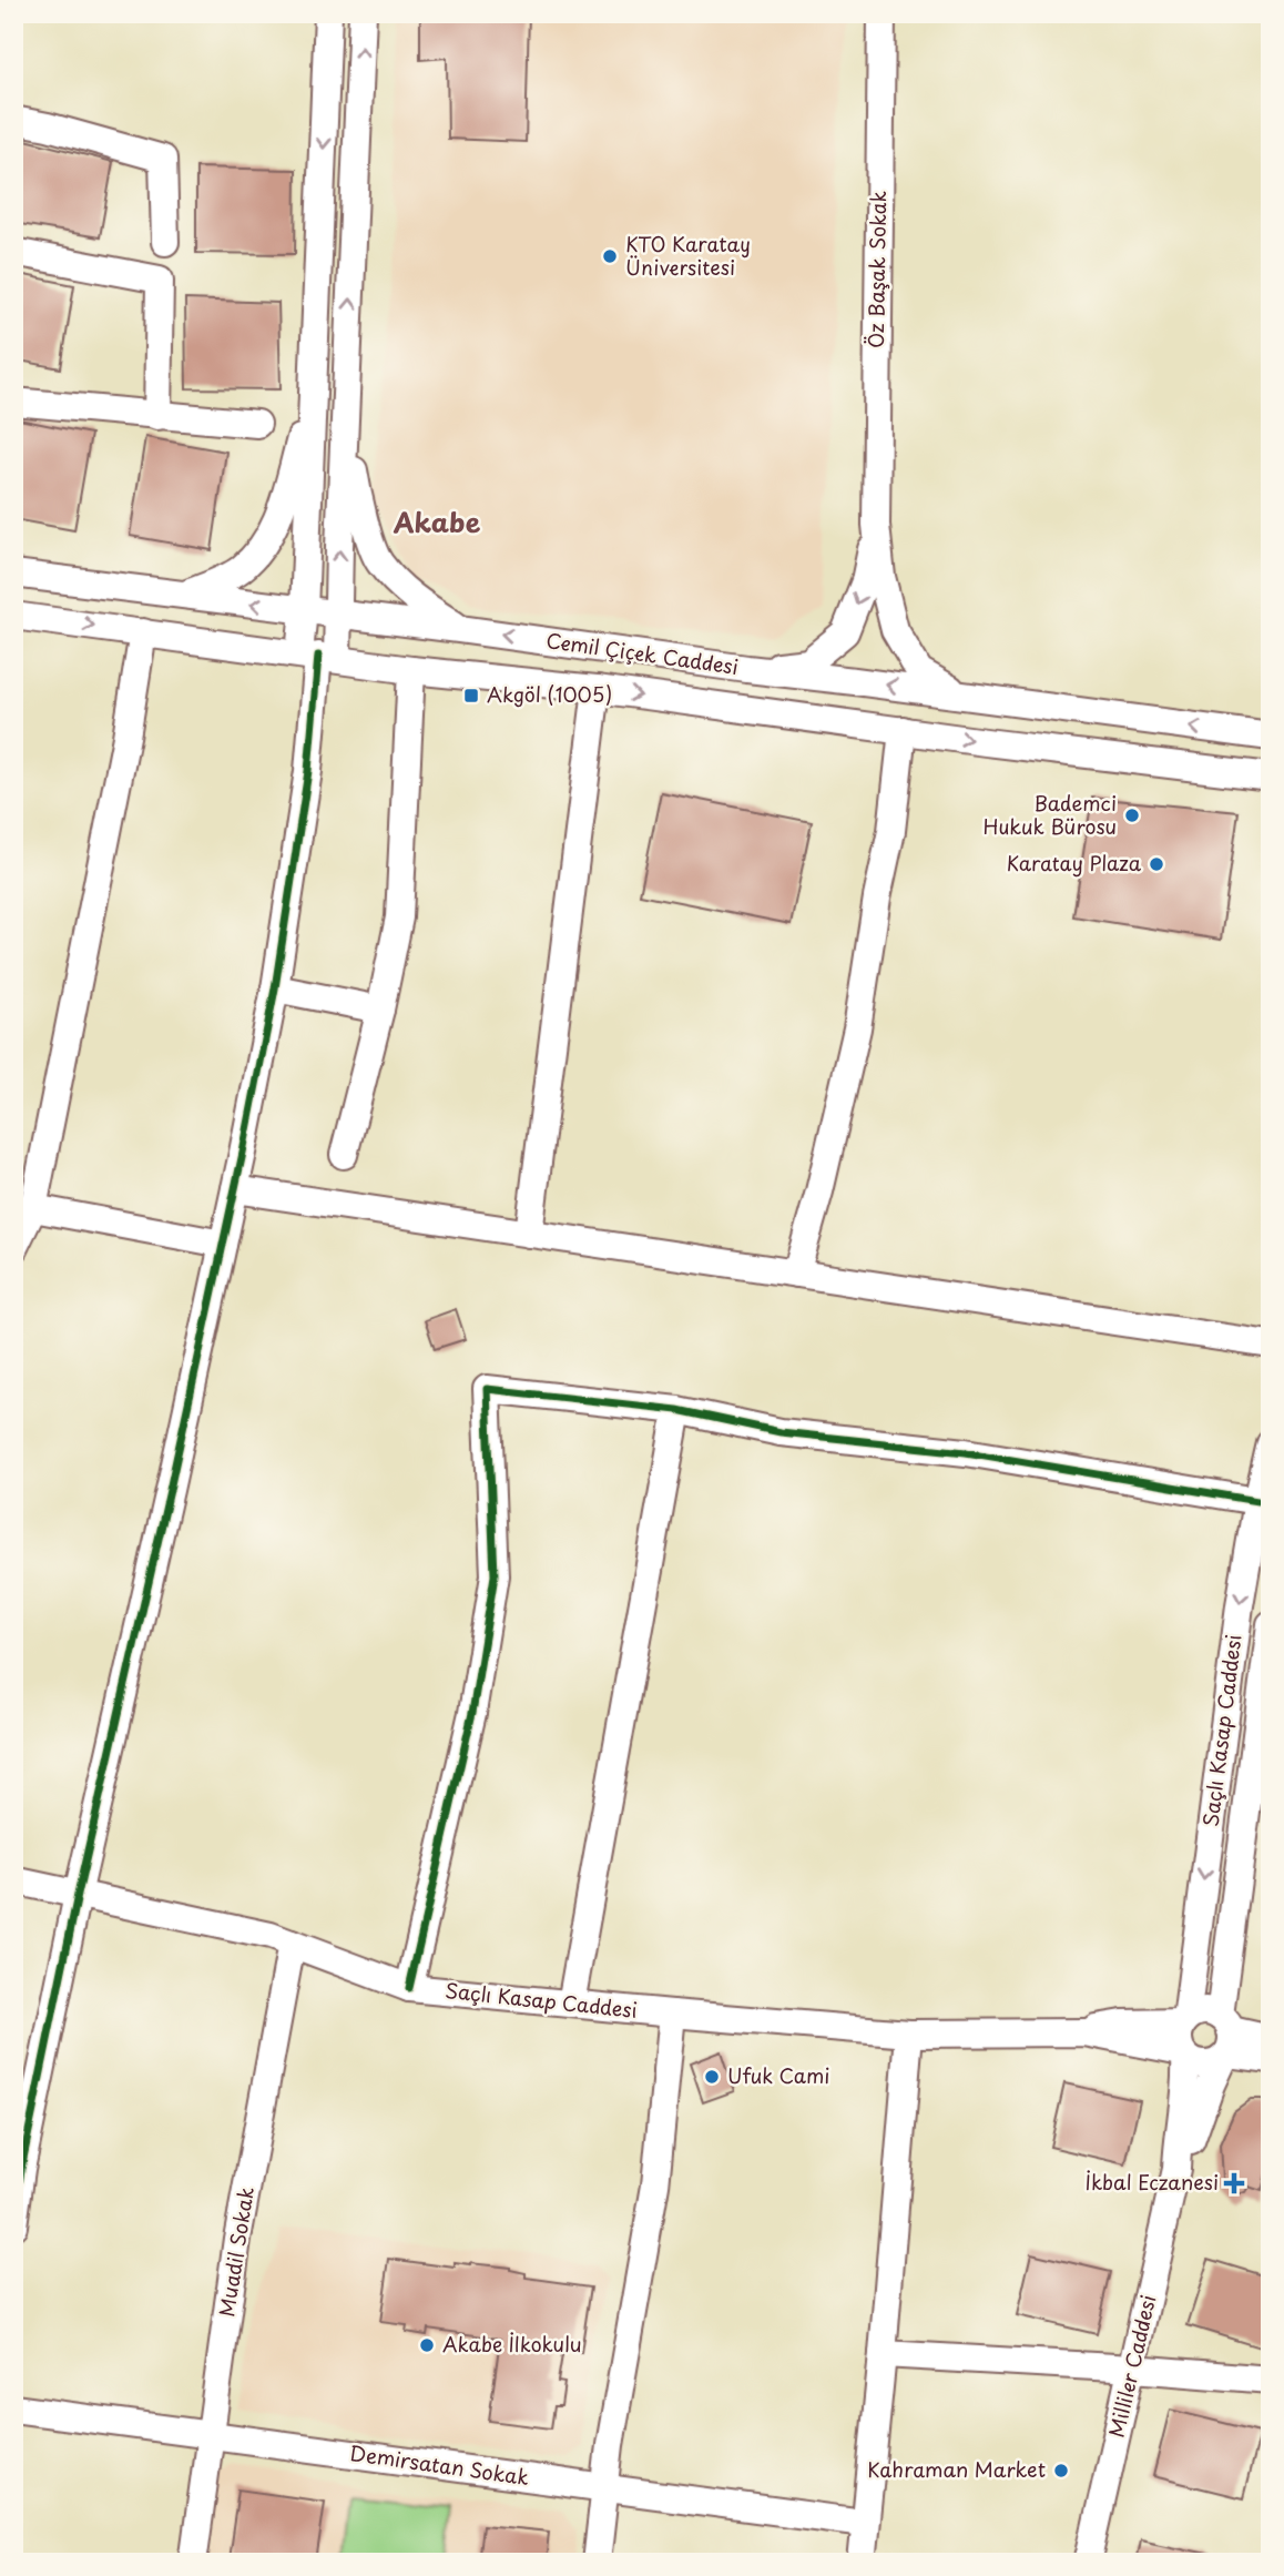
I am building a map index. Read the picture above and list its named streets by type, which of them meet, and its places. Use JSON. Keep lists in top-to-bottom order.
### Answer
{
  "streets": {
    "street": [
      "Öz Başak Sokak",
      "Cemil Çiçek Caddesi",
      "Saçlı Kasap Caddesi",
      "Muadil Sokak",
      "Milliler Caddesi",
      "Demirsatan Sokak"
    ]
  },
  "crossings": [
    ["Saçlı Kasap Caddesi", "Muadil Sokak"],
    ["Saçlı Kasap Caddesi", "Milliler Caddesi"],
    ["Muadil Sokak", "Demirsatan Sokak"]
  ],
  "districts": ["Akabe"],
  "places": {
    "other": [
      "KTO Karatay Üniversitesi",
      "Bademci Hukuk Bürosu",
      "Karatay Plaza",
      "Ufuk Cami",
      "Akabe İlkokulu",
      "Kahraman Market"
    ],
    "transit": ["Akgöl (1005)"],
    "health": ["İkbal Eczanesi"]
  }
}
